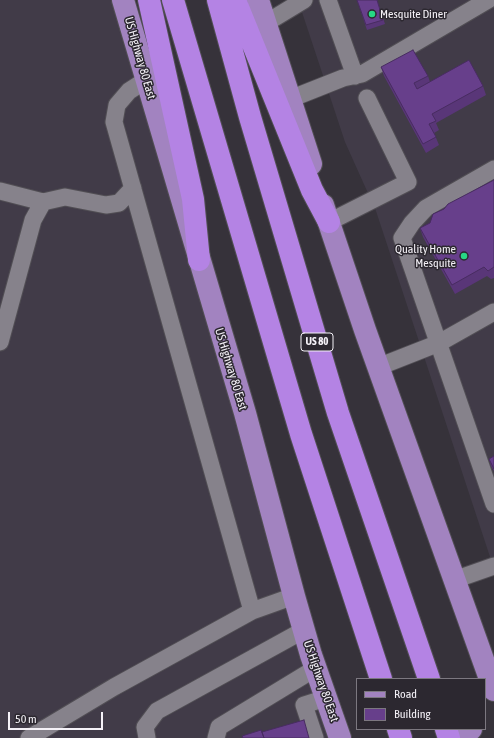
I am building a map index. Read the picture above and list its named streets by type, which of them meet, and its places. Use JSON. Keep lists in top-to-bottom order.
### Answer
{
  "streets": {
    "highway": ["US 80"],
    "main road": ["US Highway 80 East"]
  },
  "places": ["Mesquite Diner", "Quality Home Mesquite"],
  "legend": ["Road", "Building"],
  "scale_bar": "50 m"
}
